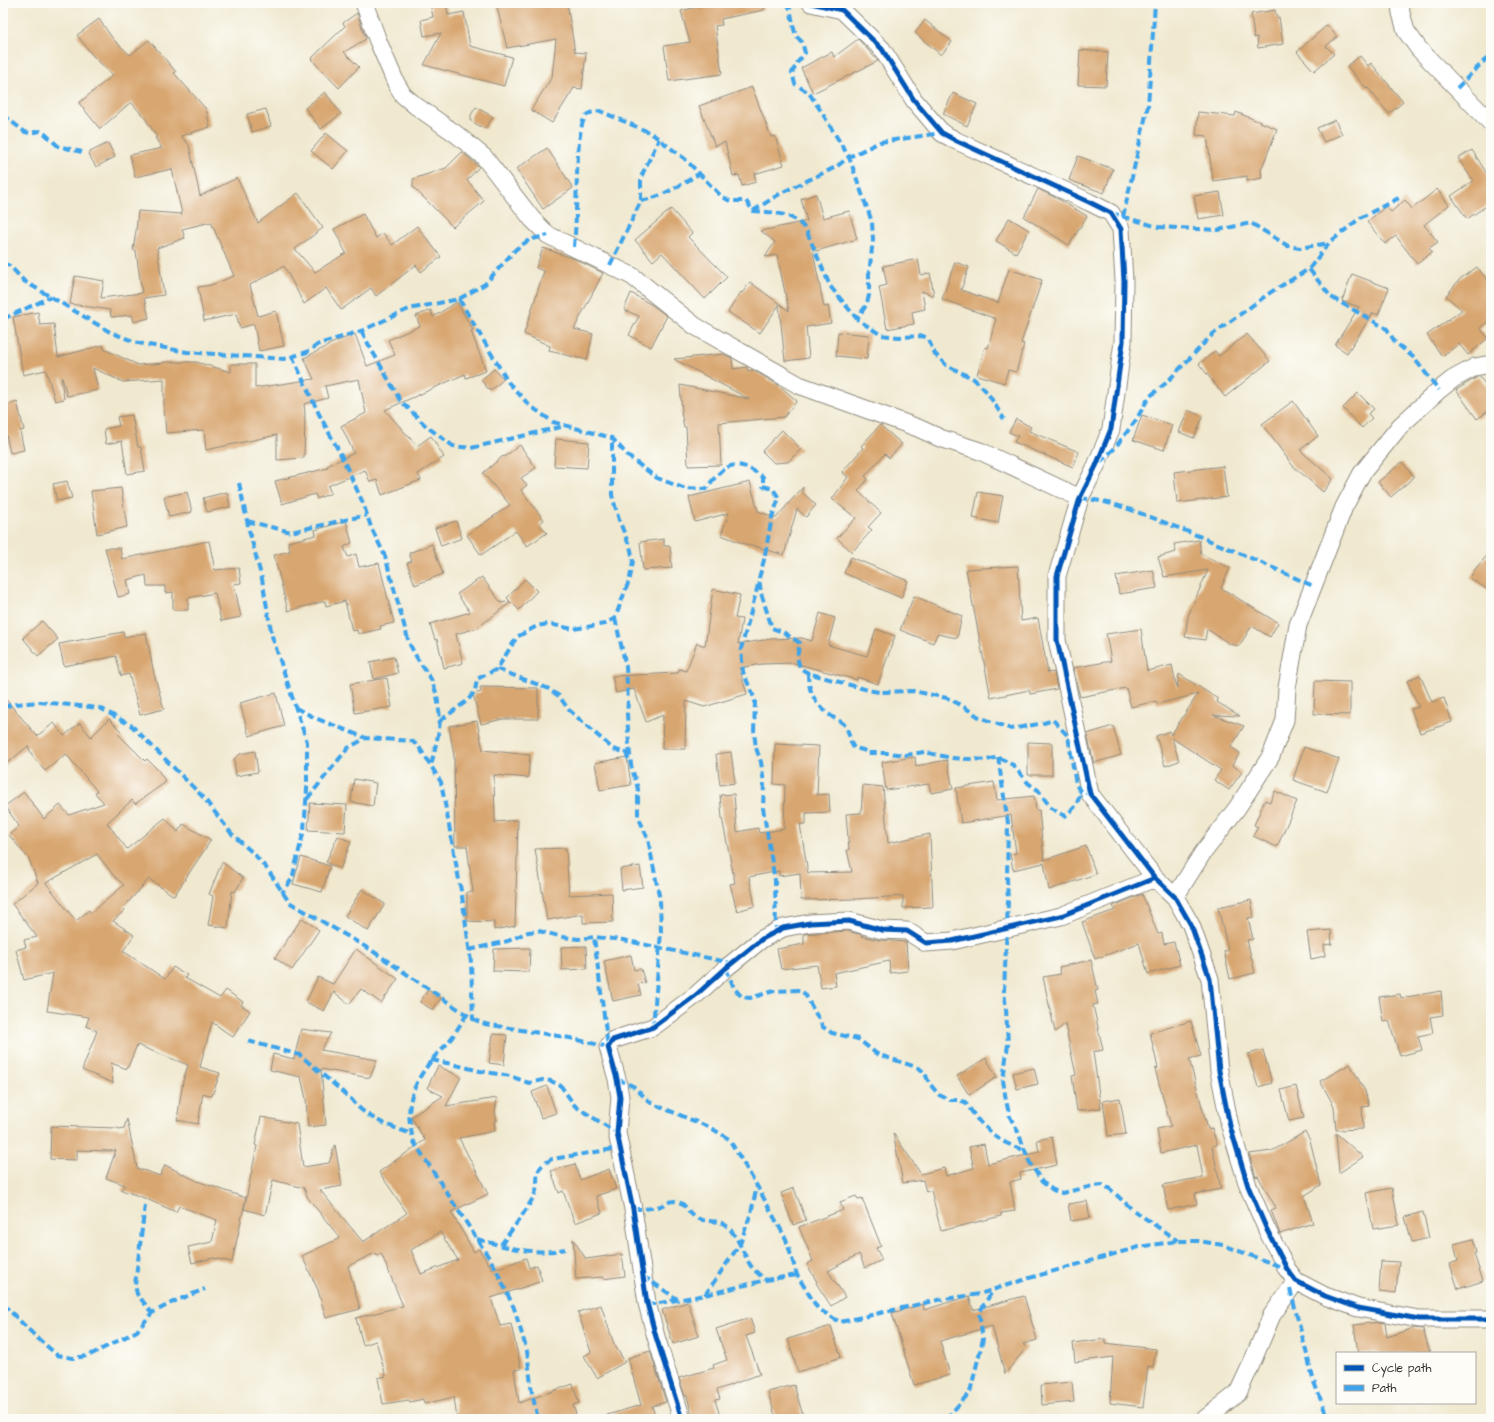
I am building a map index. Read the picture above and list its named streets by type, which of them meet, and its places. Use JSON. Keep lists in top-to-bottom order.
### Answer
{
  "legend": ["Cycle path", "Path"]
}
